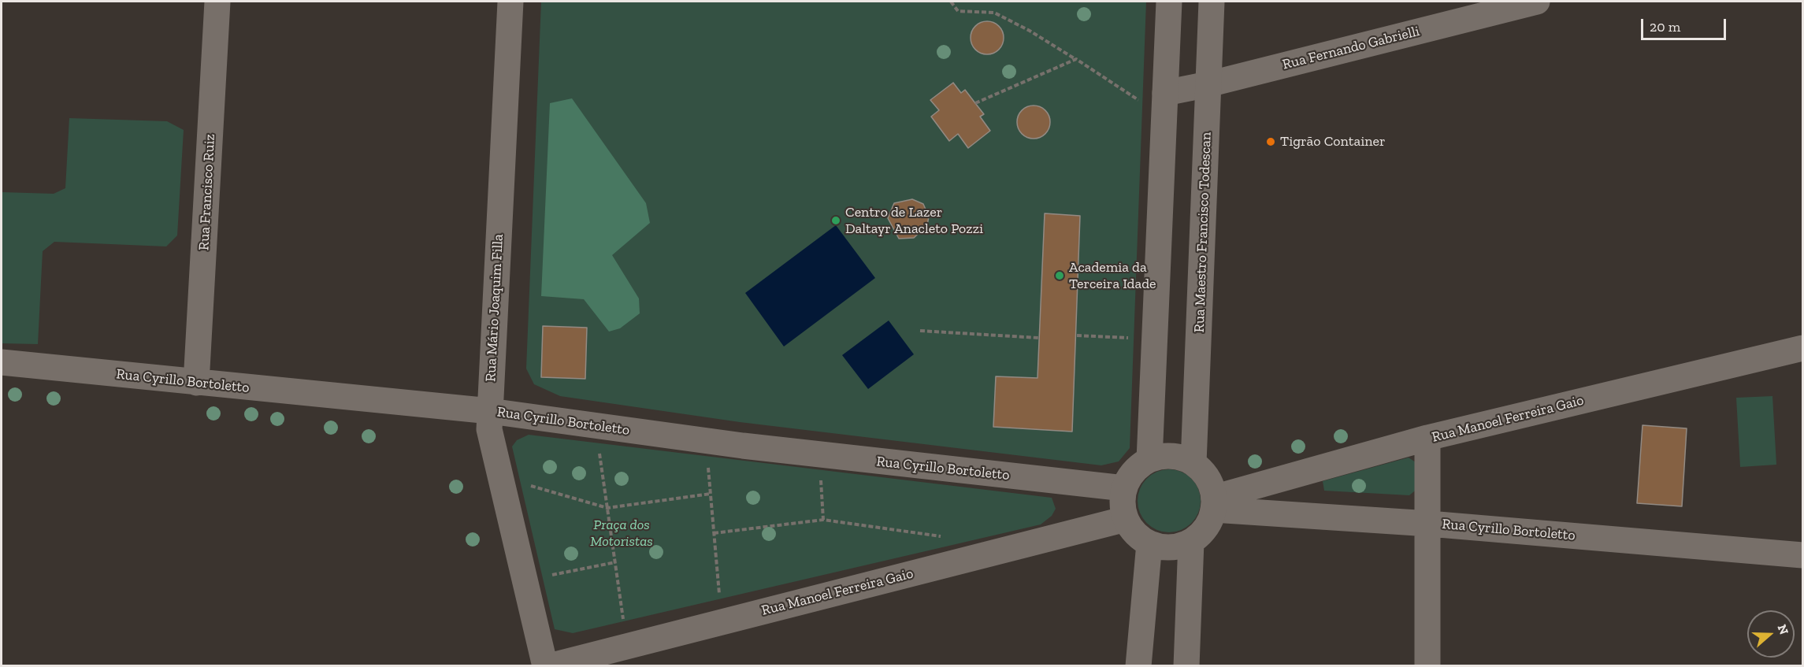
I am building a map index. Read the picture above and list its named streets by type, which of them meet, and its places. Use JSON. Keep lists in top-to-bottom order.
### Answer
{
  "streets": {
    "street": [
      "Rua Fernando Gabrielli",
      "Rua Francisco Ruiz",
      "Rua Maestro Francisco Todescan",
      "Rua Mário Joaquim Filla",
      "Rua Cyrillo Bortoletto",
      "Rua Manoel Ferreira Gaio"
    ]
  },
  "crossings": [
    ["Rua Fernando Gabrielli", "Rua Maestro Francisco Todescan"],
    ["Rua Francisco Ruiz", "Rua Cyrillo Bortoletto"],
    ["Rua Maestro Francisco Todescan", "Rua Cyrillo Bortoletto"],
    ["Rua Maestro Francisco Todescan", "Rua Manoel Ferreira Gaio"],
    ["Rua Mário Joaquim Filla", "Rua Cyrillo Bortoletto"],
    ["Rua Mário Joaquim Filla", "Rua Manoel Ferreira Gaio"],
    ["Rua Cyrillo Bortoletto", "Rua Manoel Ferreira Gaio"]
  ],
  "parks": ["Praça dos Motoristas"],
  "places": ["Tigrão Container", "Centro de Lazer Daltayr Anacleto Pozzi", "Academia da Terceira Idade"],
  "scale_bar": "20 m",
  "north": "right"
}
